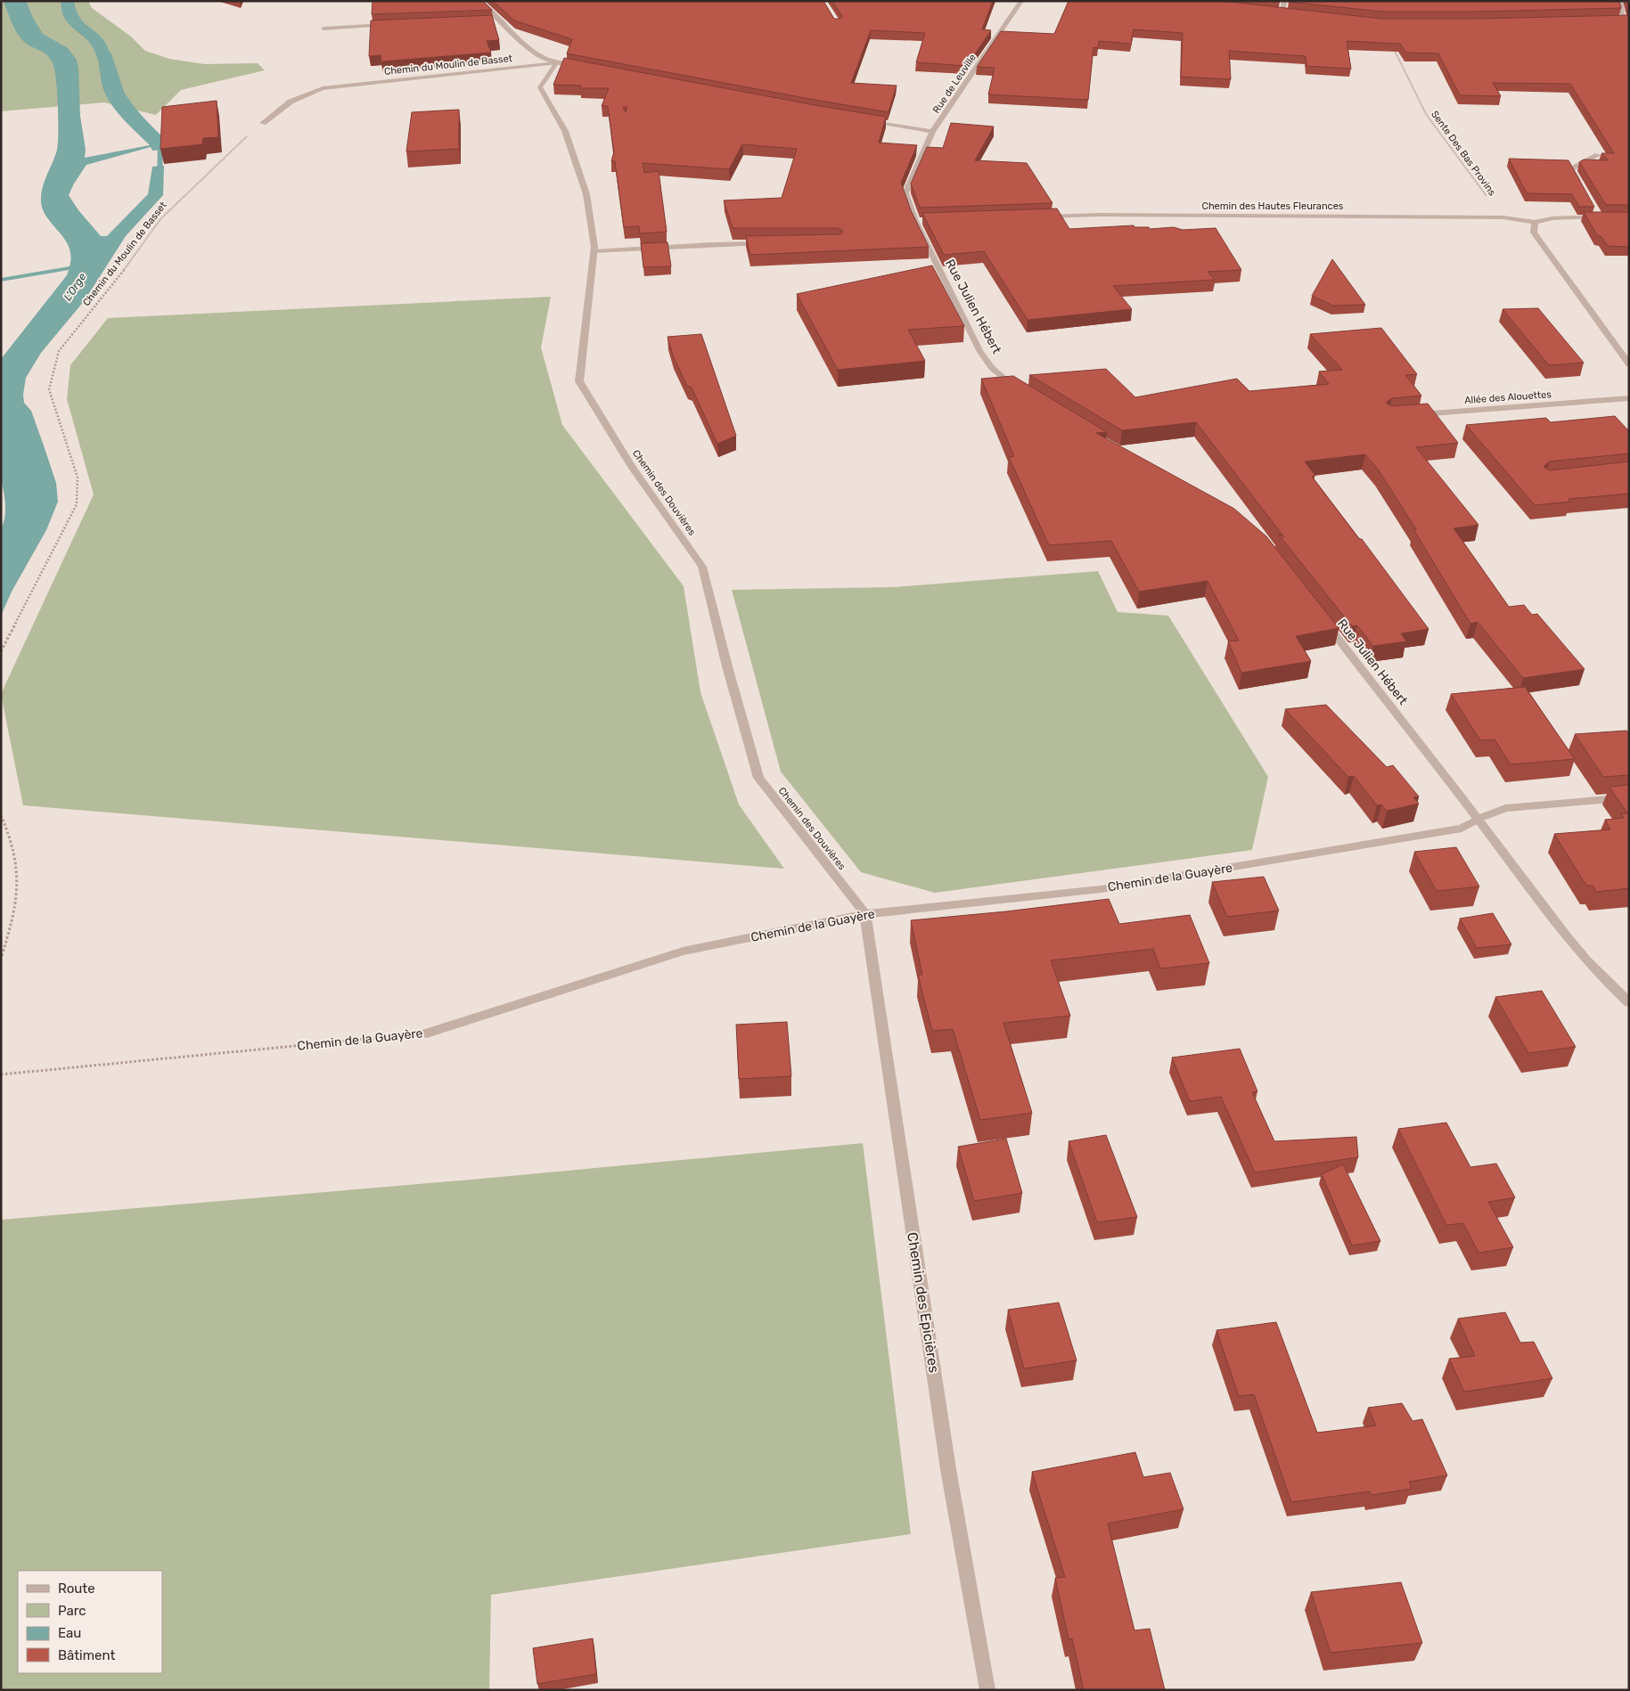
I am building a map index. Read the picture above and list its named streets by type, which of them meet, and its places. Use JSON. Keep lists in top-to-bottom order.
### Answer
{
  "streets": {
    "street": [
      "Chemin du Moulin de Basset",
      "Rue de Leuville",
      "Chemin des Hautes Fleurances",
      "Rue Julien Hébert",
      "Allée des Alouettes",
      "Chemin des Douvières",
      "Chemin de la Guayère",
      "Chemin des Epicières"
    ],
    "path": ["Sente Des Bas Provins"]
  },
  "crossings": [
    ["Chemin du Moulin de Basset", "Chemin des Douvières"],
    ["Rue de Leuville", "Rue Julien Hébert"],
    ["Sente Des Bas Provins", "Chemin des Hautes Fleurances"],
    ["Rue Julien Hébert", "Chemin de la Guayère"],
    ["Chemin des Douvières", "Chemin de la Guayère"],
    ["Chemin des Douvières", "Chemin des Epicières"],
    ["Chemin de la Guayère", "Chemin des Epicières"]
  ],
  "water": ["L'Orge"],
  "legend": [
    "Route",
    "Parc",
    "Eau",
    "Bâtiment"
  ]
}
